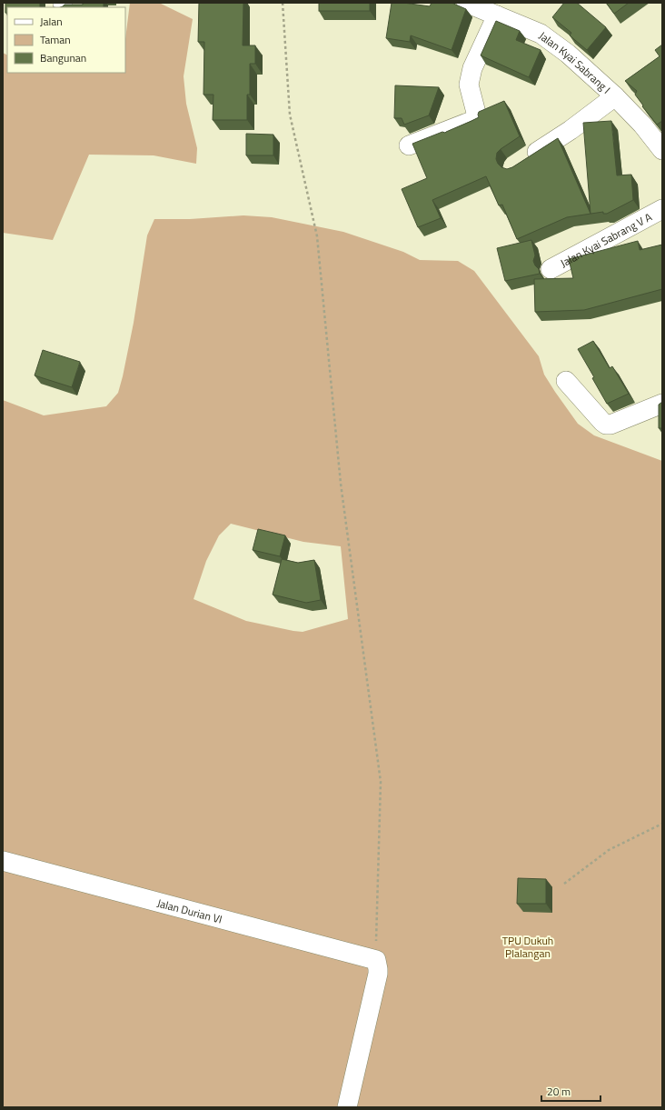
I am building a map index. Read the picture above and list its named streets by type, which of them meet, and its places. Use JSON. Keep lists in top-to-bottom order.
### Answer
{
  "streets": {
    "street": ["Jalan Kyai Sabrang I", "Jalan Kyai Sabrang V A", "Jalan Durian VI"]
  },
  "parks": ["TPU Dukuh Plalangan"],
  "legend": ["Jalan", "Taman", "Bangunan"],
  "scale_bar": "20 m"
}
